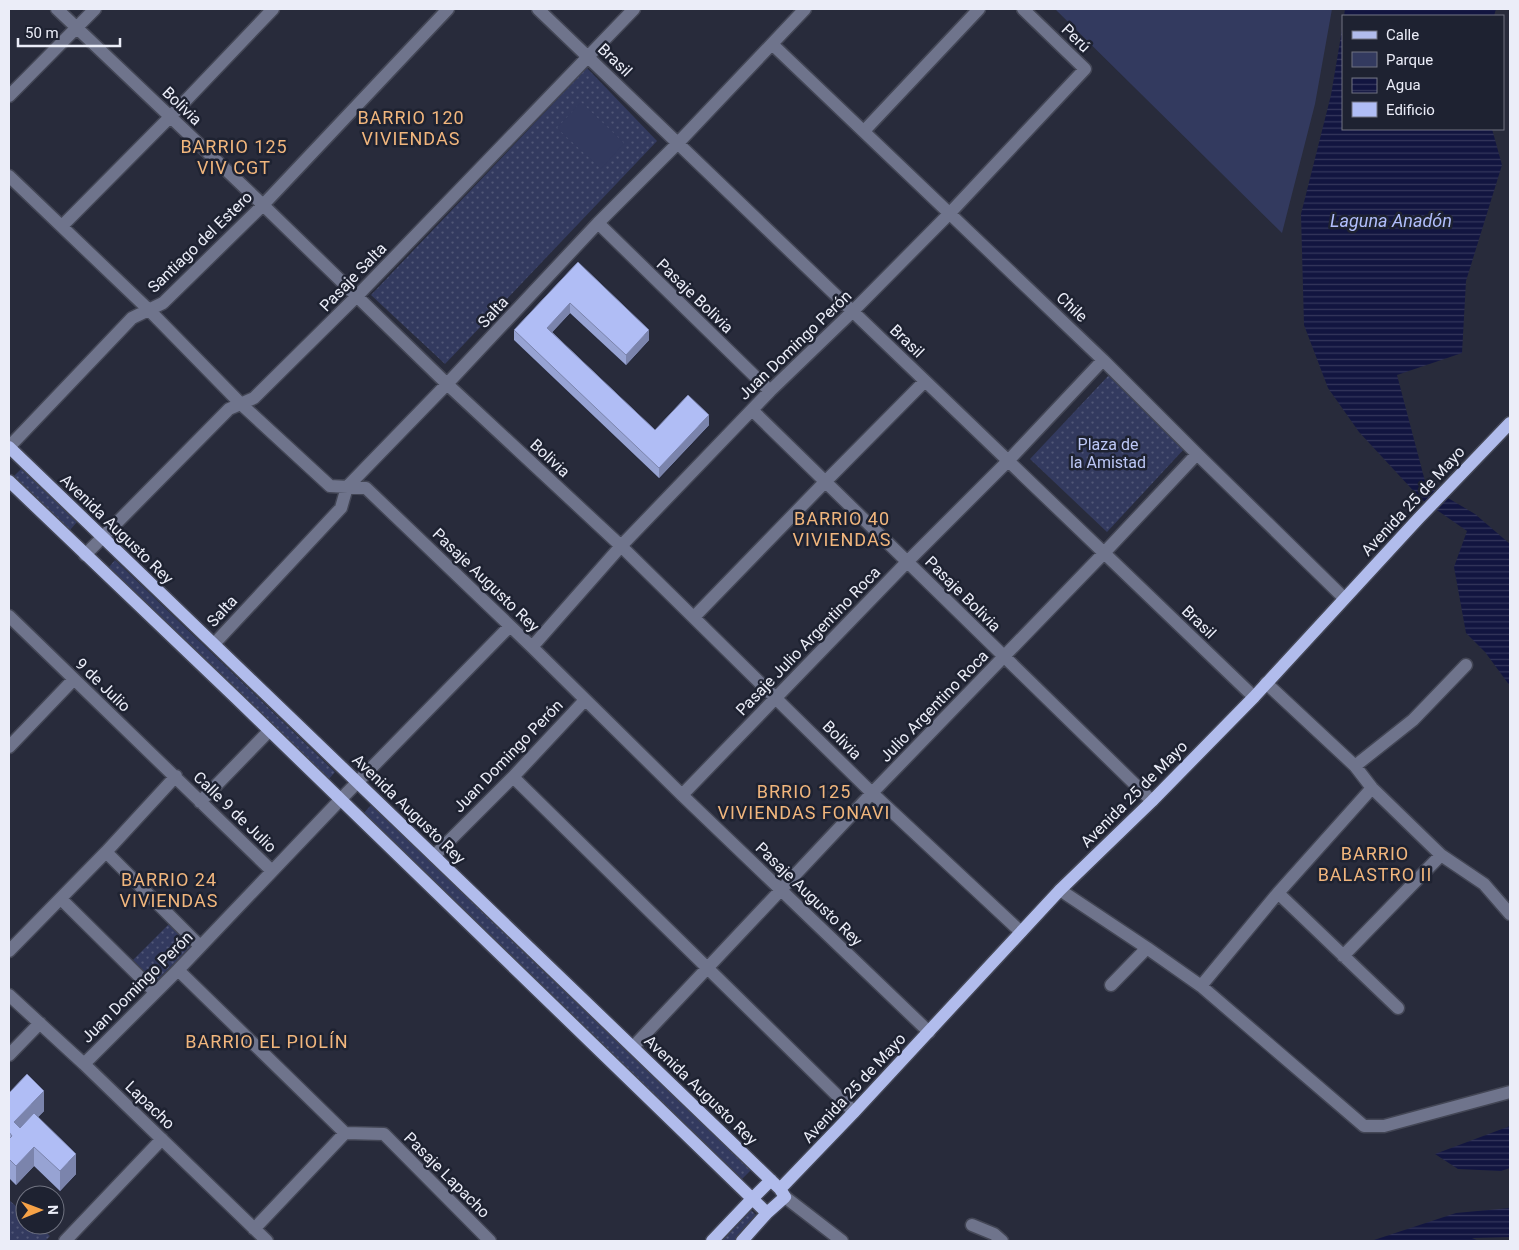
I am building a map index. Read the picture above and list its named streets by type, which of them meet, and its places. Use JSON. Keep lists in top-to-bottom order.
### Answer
{
  "streets": {
    "main road": ["Avenida 25 de Mayo", "Avenida Augusto Rey"],
    "street": [
      "Perú",
      "Brasil",
      "Bolivia",
      "Santiago del Estero",
      "Pasaje Salta",
      "Pasaje Bolivia",
      "Chile",
      "Salta",
      "Juan Domingo Perón",
      "Pasaje Augusto Rey",
      "Pasaje Julio Argentino Roca",
      "9 de Julio",
      "Julio Argentino Roca",
      "Calle 9 de Julio",
      "Lapacho",
      "Pasaje Lapacho"
    ]
  },
  "crossings": [
    ["Perú", "Juan Domingo Perón"],
    ["Brasil", "Pasaje Salta"],
    ["Brasil", "Salta"],
    ["Brasil", "Juan Domingo Perón"],
    ["Brasil", "Avenida 25 de Mayo"],
    ["Brasil", "Pasaje Julio Argentino Roca"],
    ["Brasil", "Julio Argentino Roca"],
    ["Bolivia", "Santiago del Estero"],
    ["Bolivia", "Pasaje Salta"],
    ["Bolivia", "Salta"],
    ["Bolivia", "Juan Domingo Perón"],
    ["Bolivia", "Avenida 25 de Mayo"],
    ["Bolivia", "Pasaje Julio Argentino Roca"],
    ["Bolivia", "Julio Argentino Roca"],
    ["Santiago del Estero", "Avenida Augusto Rey"],
    ["Santiago del Estero", "Pasaje Augusto Rey"],
    ["Pasaje Salta", "Avenida Augusto Rey"],
    ["Pasaje Salta", "Pasaje Augusto Rey"],
    ["Pasaje Bolivia", "Salta"],
    ["Pasaje Bolivia", "Juan Domingo Perón"],
    ["Pasaje Bolivia", "Avenida 25 de Mayo"],
    ["Pasaje Bolivia", "Pasaje Julio Argentino Roca"],
    ["Pasaje Bolivia", "Julio Argentino Roca"],
    ["Chile", "Salta"],
    ["Chile", "Juan Domingo Perón"],
    ["Chile", "Avenida 25 de Mayo"],
    ["Chile", "Pasaje Julio Argentino Roca"],
    ["Chile", "Julio Argentino Roca"],
    ["Salta", "Avenida Augusto Rey"],
    ["Salta", "Pasaje Augusto Rey"],
    ["Juan Domingo Perón", "Avenida Augusto Rey"],
    ["Juan Domingo Perón", "Pasaje Augusto Rey"],
    ["Juan Domingo Perón", "Calle 9 de Julio"],
    ["Juan Domingo Perón", "Lapacho"],
    ["Avenida 25 de Mayo", "Avenida Augusto Rey"],
    ["Avenida 25 de Mayo", "Pasaje Augusto Rey"],
    ["Avenida Augusto Rey", "Julio Argentino Roca"],
    ["Pasaje Augusto Rey", "Pasaje Julio Argentino Roca"],
    ["Pasaje Augusto Rey", "Julio Argentino Roca"],
    ["9 de Julio", "Calle 9 de Julio"]
  ],
  "districts": [
    "BARRIO 120 VIVIENDAS",
    "BARRIO 125 VIV CGT",
    "BARRIO 40 VIVIENDAS",
    "BRRIO 125 VIVIENDAS FONAVI",
    "BARRIO BALASTRO II",
    "BARRIO 24 VIVIENDAS",
    "BARRIO EL PIOLÍN"
  ],
  "water": ["Laguna Anadón"],
  "parks": ["Plaza de la Amistad"],
  "legend": [
    "Calle",
    "Parque",
    "Agua",
    "Edificio"
  ],
  "scale_bar": "50 m",
  "north": "right"
}
